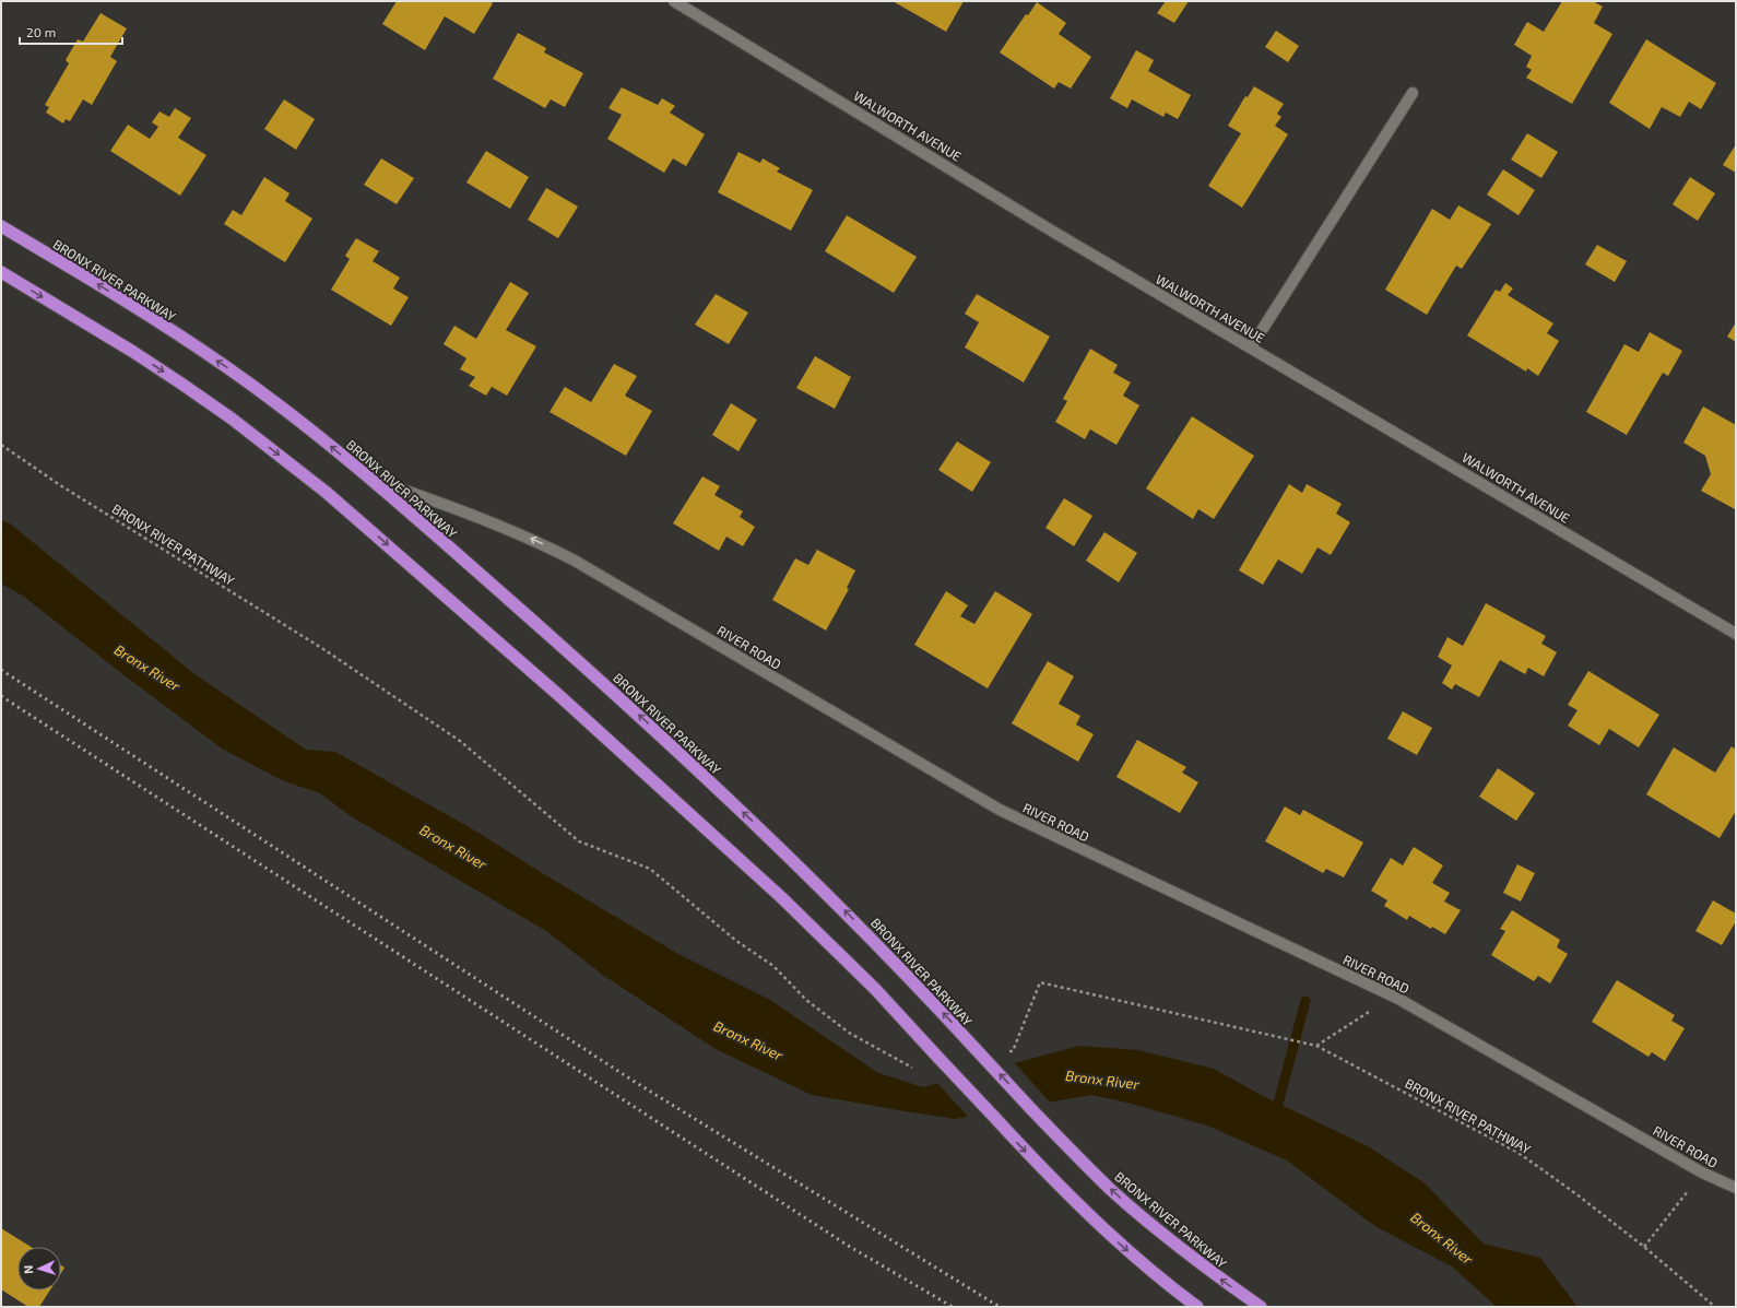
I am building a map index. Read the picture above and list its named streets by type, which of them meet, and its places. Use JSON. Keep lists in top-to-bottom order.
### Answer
{
  "streets": {
    "highway": ["BRONX RIVER PARKWAY"],
    "street": ["WALWORTH AVENUE", "RIVER ROAD"],
    "path": ["BRONX RIVER PATHWAY"]
  },
  "crossings": [
    ["BRONX RIVER PARKWAY", "RIVER ROAD"]
  ],
  "one_way": ["RIVER ROAD"],
  "water": ["Bronx River"],
  "scale_bar": "20 m",
  "north": "left"
}
